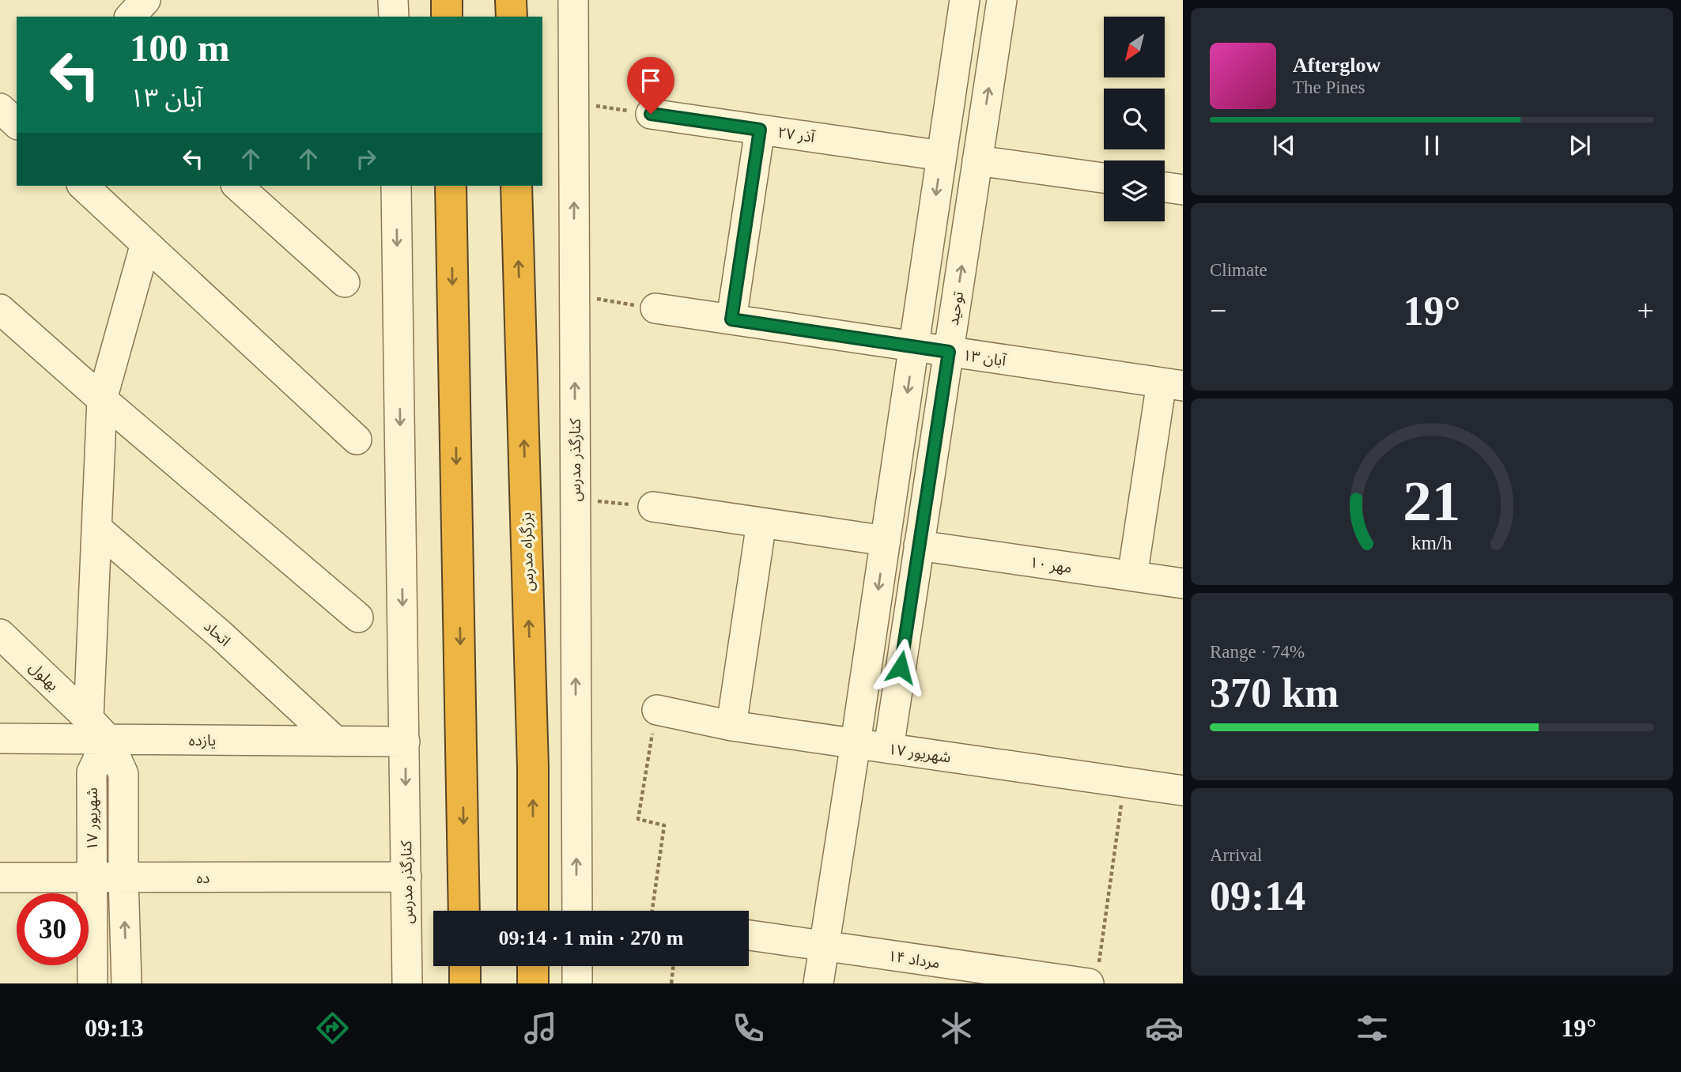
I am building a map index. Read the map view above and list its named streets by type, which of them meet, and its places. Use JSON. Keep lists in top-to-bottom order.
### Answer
{
  "streets": {
    "highway": ["بزرگراه مدرس"],
    "street": [
      "۲۷ آذر",
      "توحید",
      "۱۳ آبان",
      "کنارگذر مدرس",
      "۱۰ مهر",
      "اتحاد",
      "بهلول",
      "یازده",
      "۱۷ شهریور",
      "ده",
      "۱۴ مرداد"
    ]
  },
  "crossings": [
    ["توحید", "۱۳ آبان"],
    ["توحید", "۱۰ مهر"],
    ["توحید", "۱۷ شهریور"],
    ["کنارگذر مدرس", "یازده"],
    ["کنارگذر مدرس", "ده"],
    ["اتحاد", "یازده"],
    ["بهلول", "یازده"],
    ["بهلول", "۱۷ شهریور"],
    ["یازده", "۱۷ شهریور"],
    ["۱۷ شهریور", "ده"]
  ],
  "north": "bottom left",
  "page": {
    "turn": ["100 m", "۱۳ آبان"],
    "song": ["Afterglow", "The Pines"],
    "tile": [
      "Climate",
      ["Range · 74%", "370 km"],
      ["Arrival", "09:14"]
    ],
    "heat": ["−", "19°", "+"],
    "limit": "30",
    "trip": "09:14 · 1 min · 270 m",
    "tabs": ["09:13", "19°"],
    "gauge": ["21", "km/h"]
  }
}
